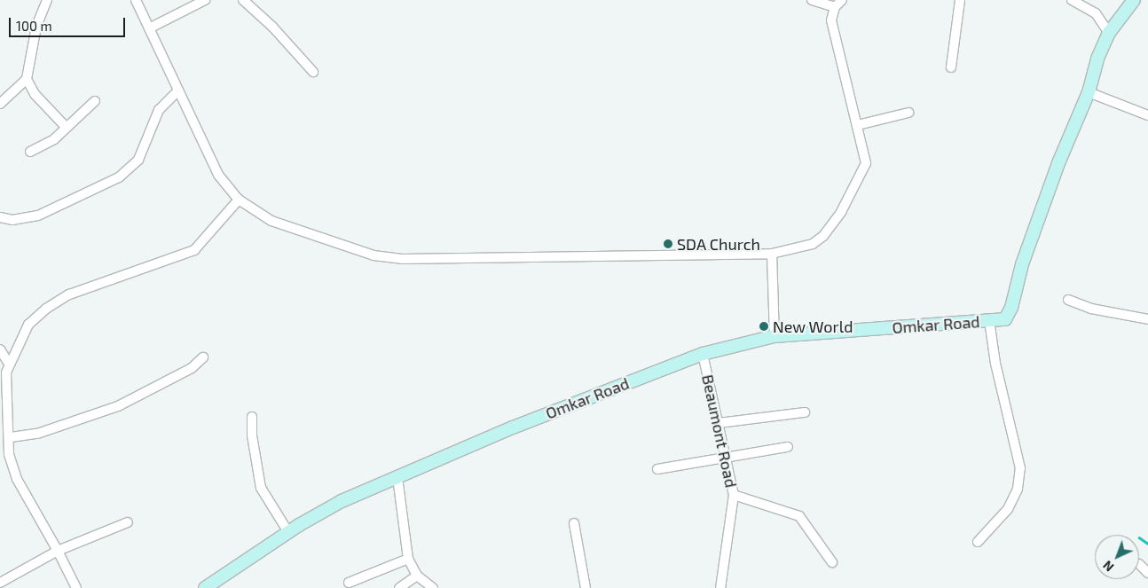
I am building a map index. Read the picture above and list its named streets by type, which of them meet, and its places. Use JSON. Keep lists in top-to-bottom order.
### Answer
{
  "streets": {
    "street": ["Omkar Road", "Beaumont Road"]
  },
  "crossings": [
    ["Omkar Road", "Beaumont Road"]
  ],
  "places": ["SDA Church", "New World"],
  "scale_bar": "100 m",
  "north": "bottom left"
}
